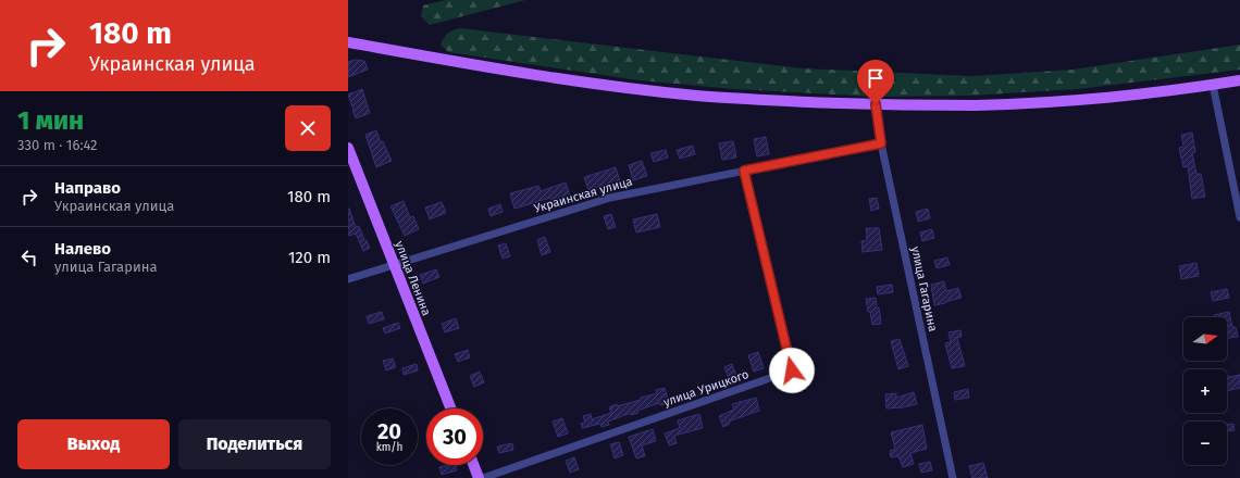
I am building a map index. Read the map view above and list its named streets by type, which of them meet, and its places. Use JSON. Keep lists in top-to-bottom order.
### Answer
{
  "streets": {
    "main road": ["улица Ленина"],
    "street": ["Украинская улица", "улица Гагарина", "улица Урицкого"]
  },
  "crossings": [
    ["Украинская улица", "улица Ленина"],
    ["Украинская улица", "улица Гагарина"],
    ["Украинская улица", "улица Урицкого"]
  ],
  "north": "right",
  "page": {
    "turn": ["180 m", "Украинская улица"],
    "heading": ["1 мин", "330 m · 16:42"],
    "list": [
      {
        "name": "Направо",
        "note": "Украинская улица",
        "value": "180 m"
      },
      {
        "name": "Налево",
        "note": "улица Гагарина",
        "value": "120 m"
      }
    ],
    "map_buttons": ["+", "−"],
    "speed": "20 km/h",
    "limit": "30",
    "buttons": ["Выход", "Поделиться"]
  }
}
